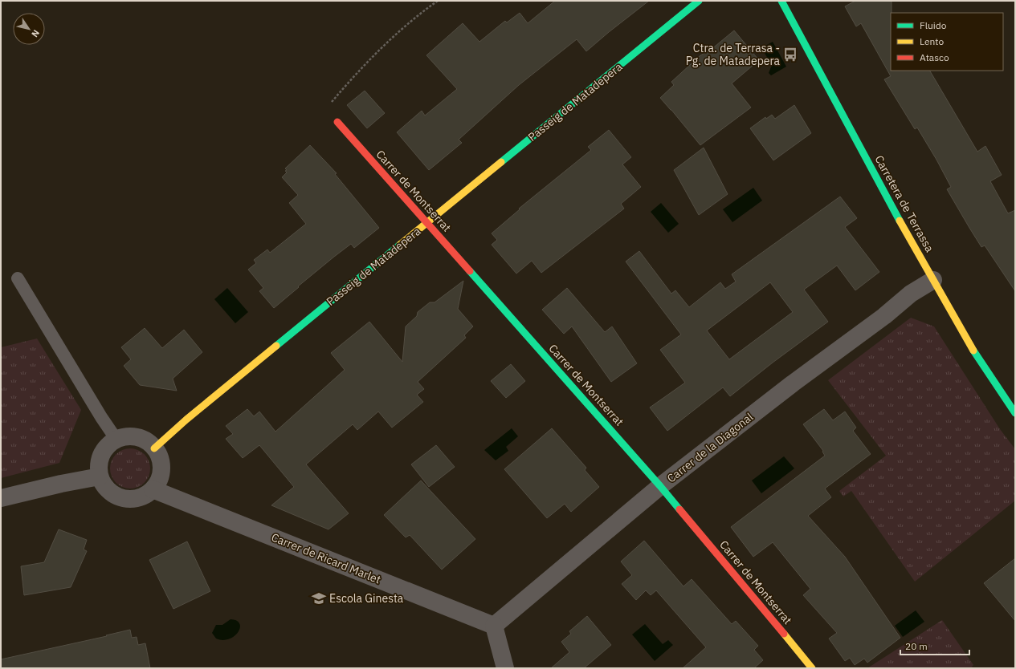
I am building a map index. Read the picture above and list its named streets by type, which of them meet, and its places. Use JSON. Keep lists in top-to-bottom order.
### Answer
{
  "streets": {
    "street": [
      "Passeig de Matadepera",
      "Carrer de Montserrat",
      "Carretera de Terrassa",
      "Carrer de la Diagonal",
      "Carrer de Ricard Marlet"
    ]
  },
  "crossings": [
    ["Passeig de Matadepera", "Carrer de Montserrat"],
    ["Passeig de Matadepera", "Carrer de Ricard Marlet"],
    ["Carrer de Montserrat", "Carrer de la Diagonal"],
    ["Carretera de Terrassa", "Carrer de la Diagonal"],
    ["Carrer de la Diagonal", "Carrer de Ricard Marlet"]
  ],
  "places": {
    "bus stop": ["Ctra. de Terrasa - Pg. de Matadepera"],
    "school or university": ["Escola Ginesta"]
  },
  "legend": ["Fluido", "Lento", "Atasco"],
  "scale_bar": "20 m",
  "north": "bottom right"
}
